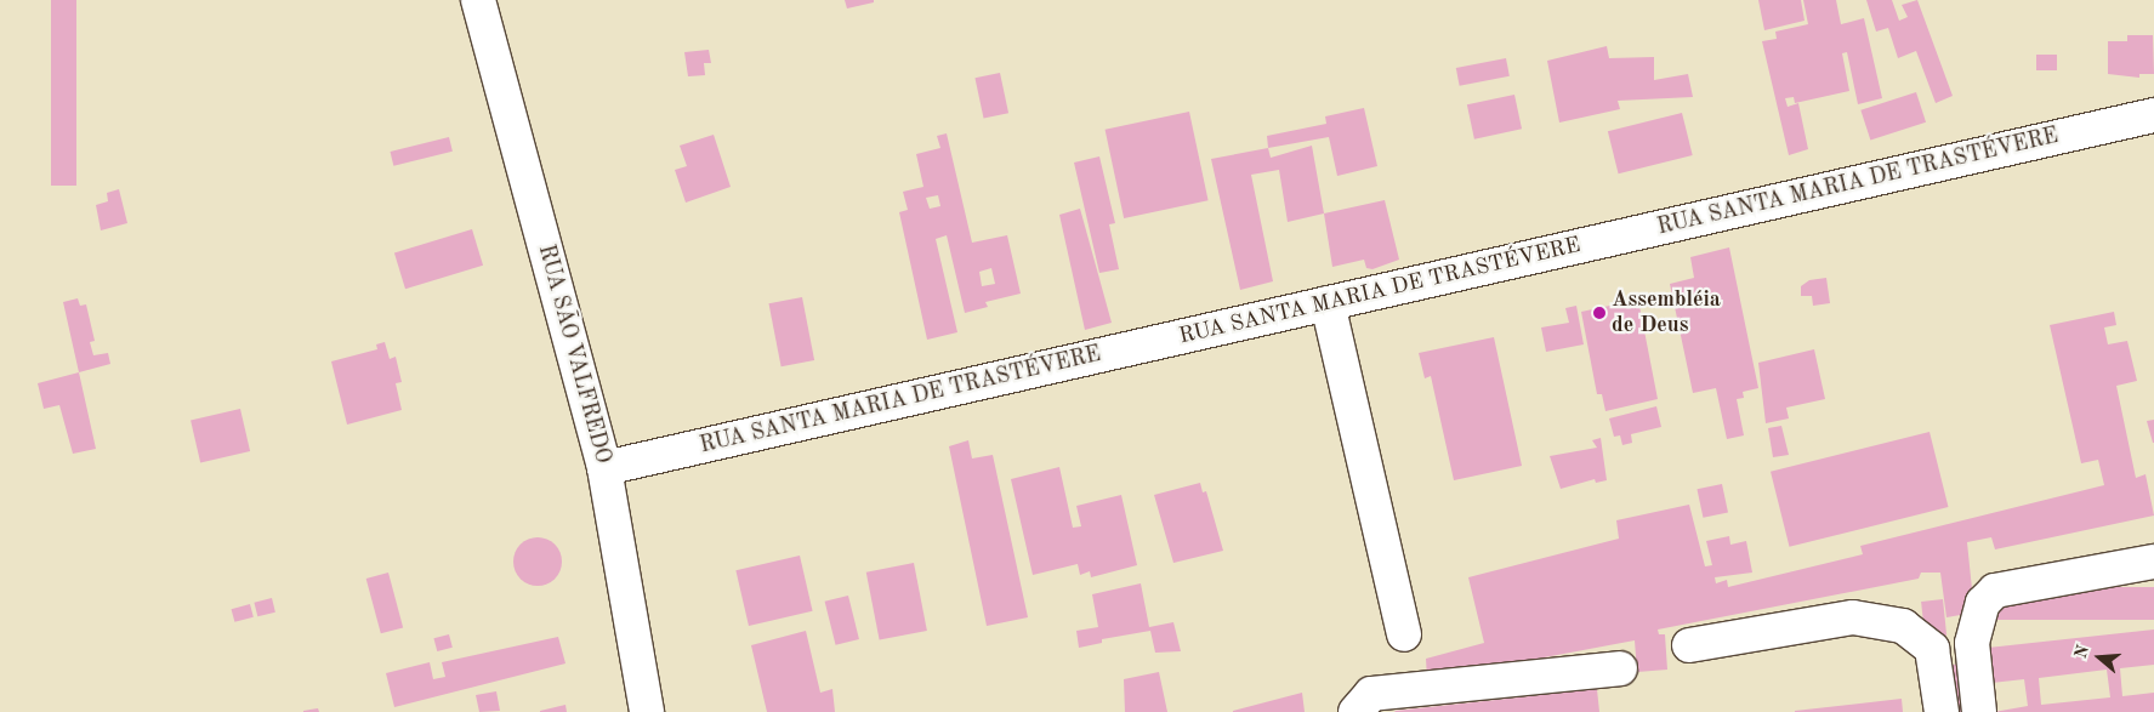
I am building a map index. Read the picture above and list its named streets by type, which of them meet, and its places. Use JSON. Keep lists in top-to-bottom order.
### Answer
{
  "streets": {
    "street": ["RUA SANTA MARIA DE TRASTÉVERE", "RUA SÃO VALFREDO"]
  },
  "crossings": [
    ["RUA SANTA MARIA DE TRASTÉVERE", "RUA SÃO VALFREDO"]
  ],
  "places": ["Assembléia de Deus"],
  "north": "left"
}
